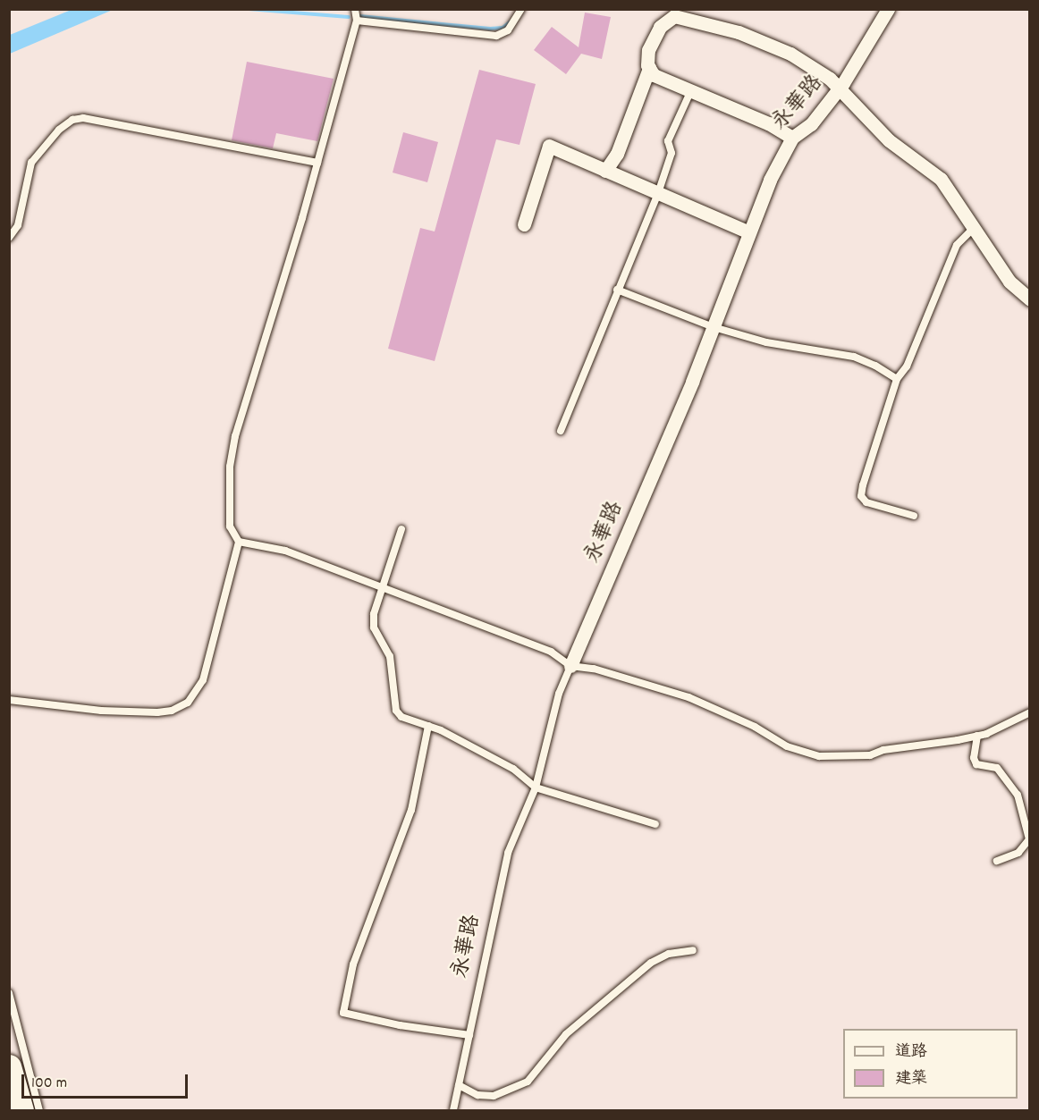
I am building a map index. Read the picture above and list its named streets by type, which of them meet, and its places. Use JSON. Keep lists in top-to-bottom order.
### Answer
{
  "streets": {
    "street": ["永華路"]
  },
  "legend": ["道路", "建築"],
  "scale_bar": "100 m"
}
